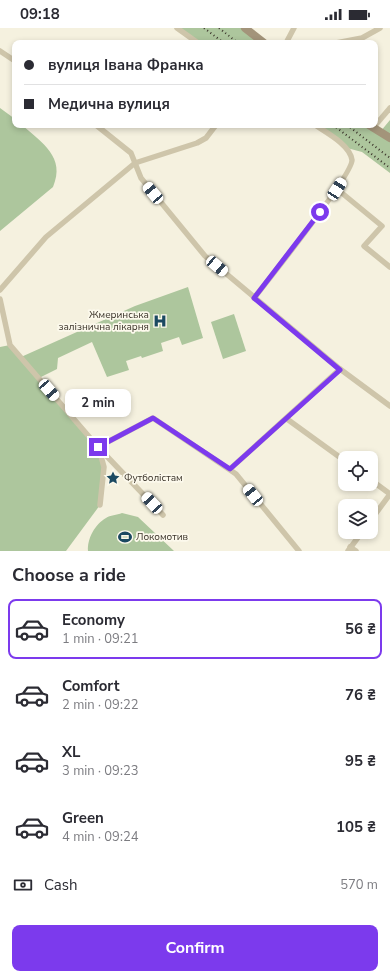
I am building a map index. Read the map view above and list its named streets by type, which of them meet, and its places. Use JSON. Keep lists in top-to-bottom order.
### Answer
{
  "places": {
    "hospital": ["Жмеринська залізнична лікарня"],
    "place": ["Футболістам"],
    "sports": ["Локомотив"]
  },
  "page": {
    "status": "09:18",
    "banner": ["вулиця Івана Франка", "Медична вулиця"],
    "bubble": "2 min",
    "heading": "Choose a ride",
    "list": [
      {
        "name": "Economy",
        "note": "1 min · 09:21",
        "value": "56 ₴"
      },
      {
        "name": "Comfort",
        "note": "2 min · 09:22",
        "value": "76 ₴"
      },
      {
        "name": "XL",
        "note": "3 min · 09:23",
        "value": "95 ₴"
      },
      {
        "name": "Green",
        "note": "4 min · 09:24",
        "value": "105 ₴"
      }
    ],
    "pay": ["Cash", "570 m"],
    "buttons": "Confirm"
  }
}
